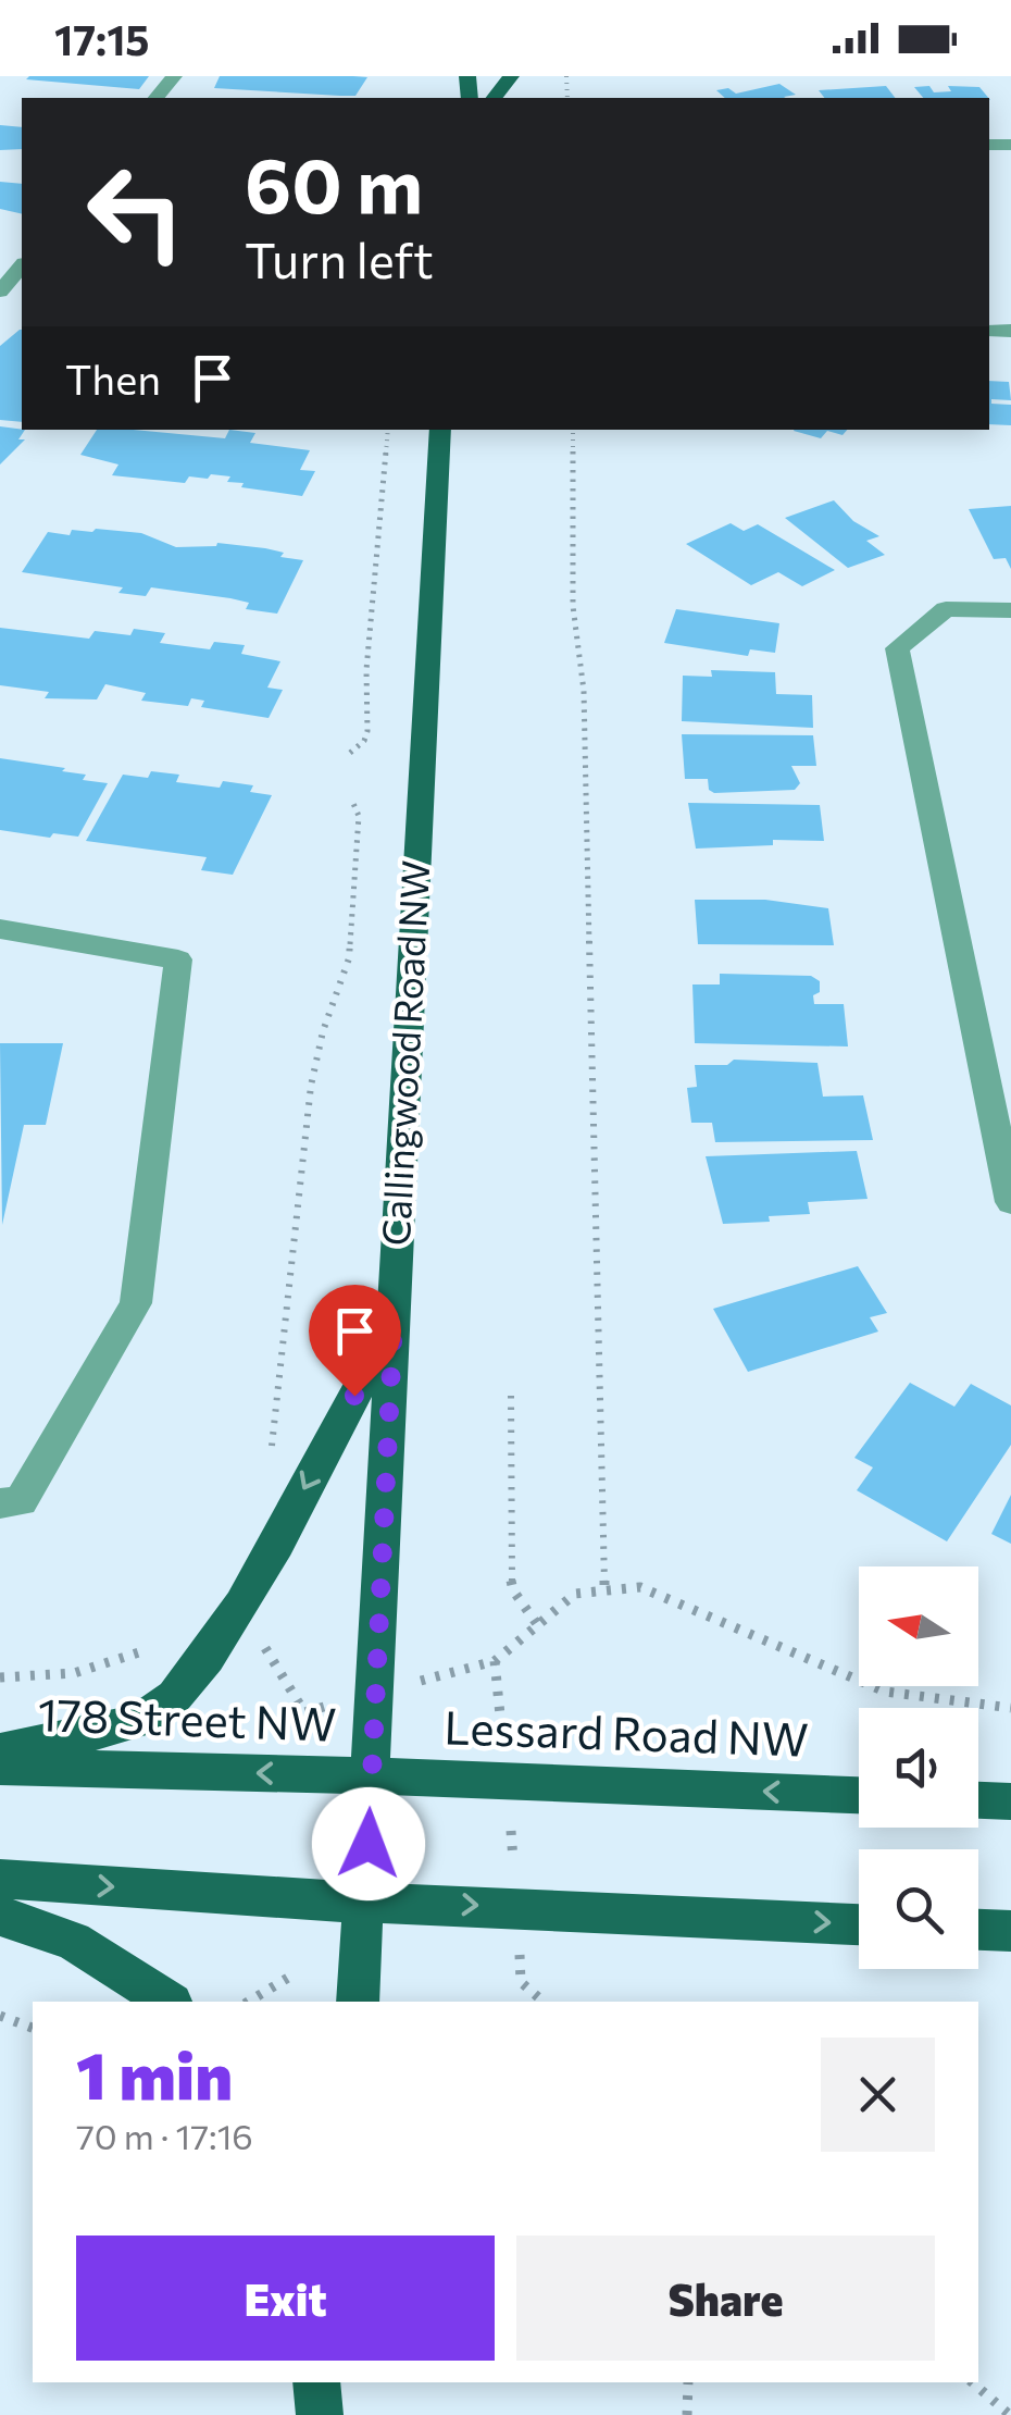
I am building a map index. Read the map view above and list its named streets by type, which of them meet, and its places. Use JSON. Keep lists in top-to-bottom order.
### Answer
{
  "streets": {
    "main road": ["Callingwood Road NW", "178 Street NW", "Lessard Road NW"]
  },
  "crossings": [
    ["Callingwood Road NW", "178 Street NW"],
    ["Callingwood Road NW", "Lessard Road NW"],
    ["178 Street NW", "Lessard Road NW"]
  ],
  "north": "left",
  "page": {
    "status": "17:15",
    "turn": ["60 m", "Turn left"],
    "then": "Then",
    "heading": ["1 min", "70 m · 17:16"],
    "buttons": ["Exit", "Share"]
  }
}
